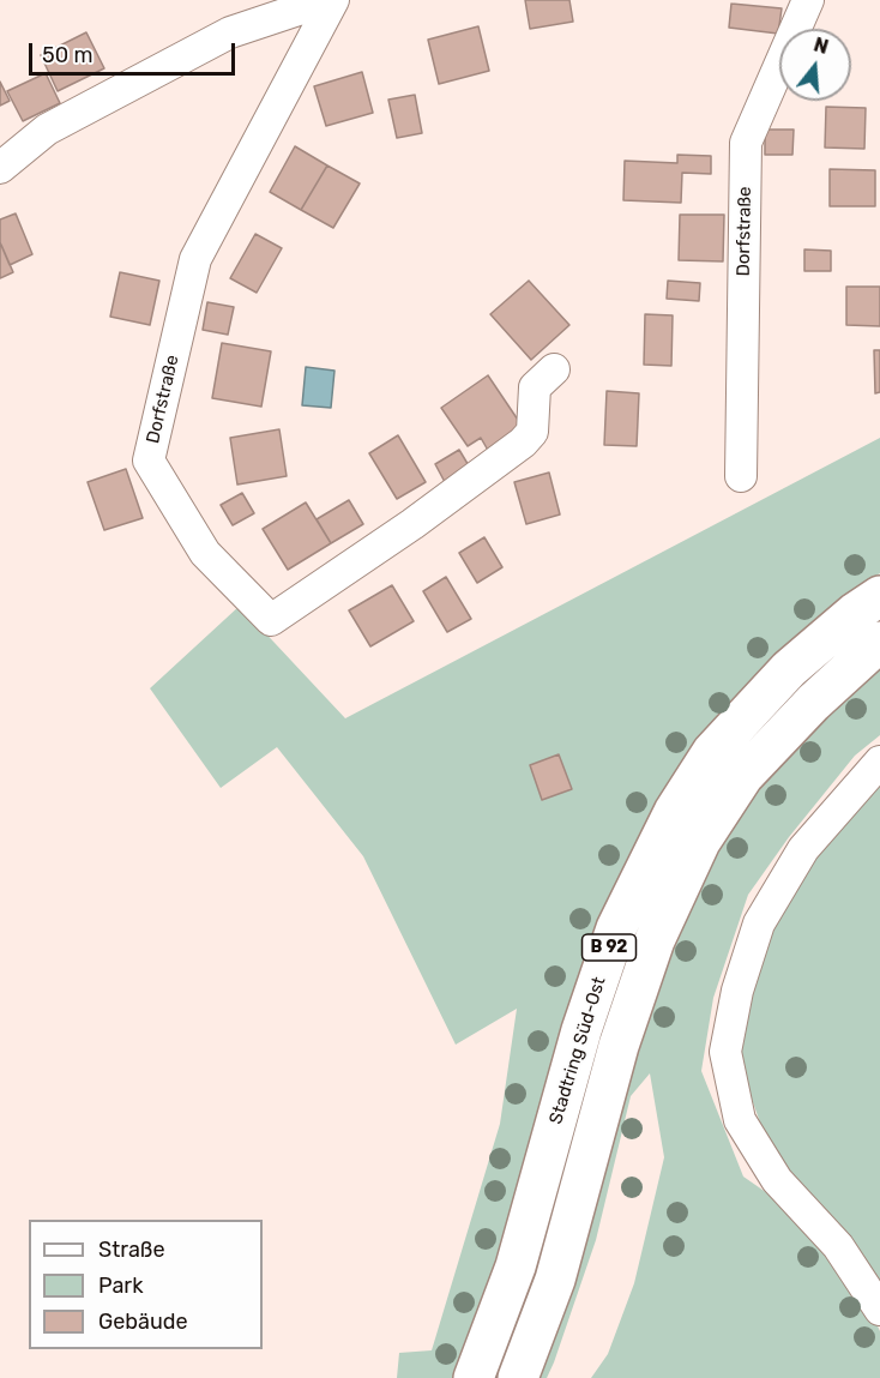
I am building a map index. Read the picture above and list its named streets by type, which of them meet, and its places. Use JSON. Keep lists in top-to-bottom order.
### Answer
{
  "streets": {
    "main road": ["B 92", "Stadtring Süd-Ost"],
    "street": ["Dorfstraße"]
  },
  "legend": ["Straße", "Park", "Gebäude"],
  "scale_bar": "50 m",
  "north": "top"
}
